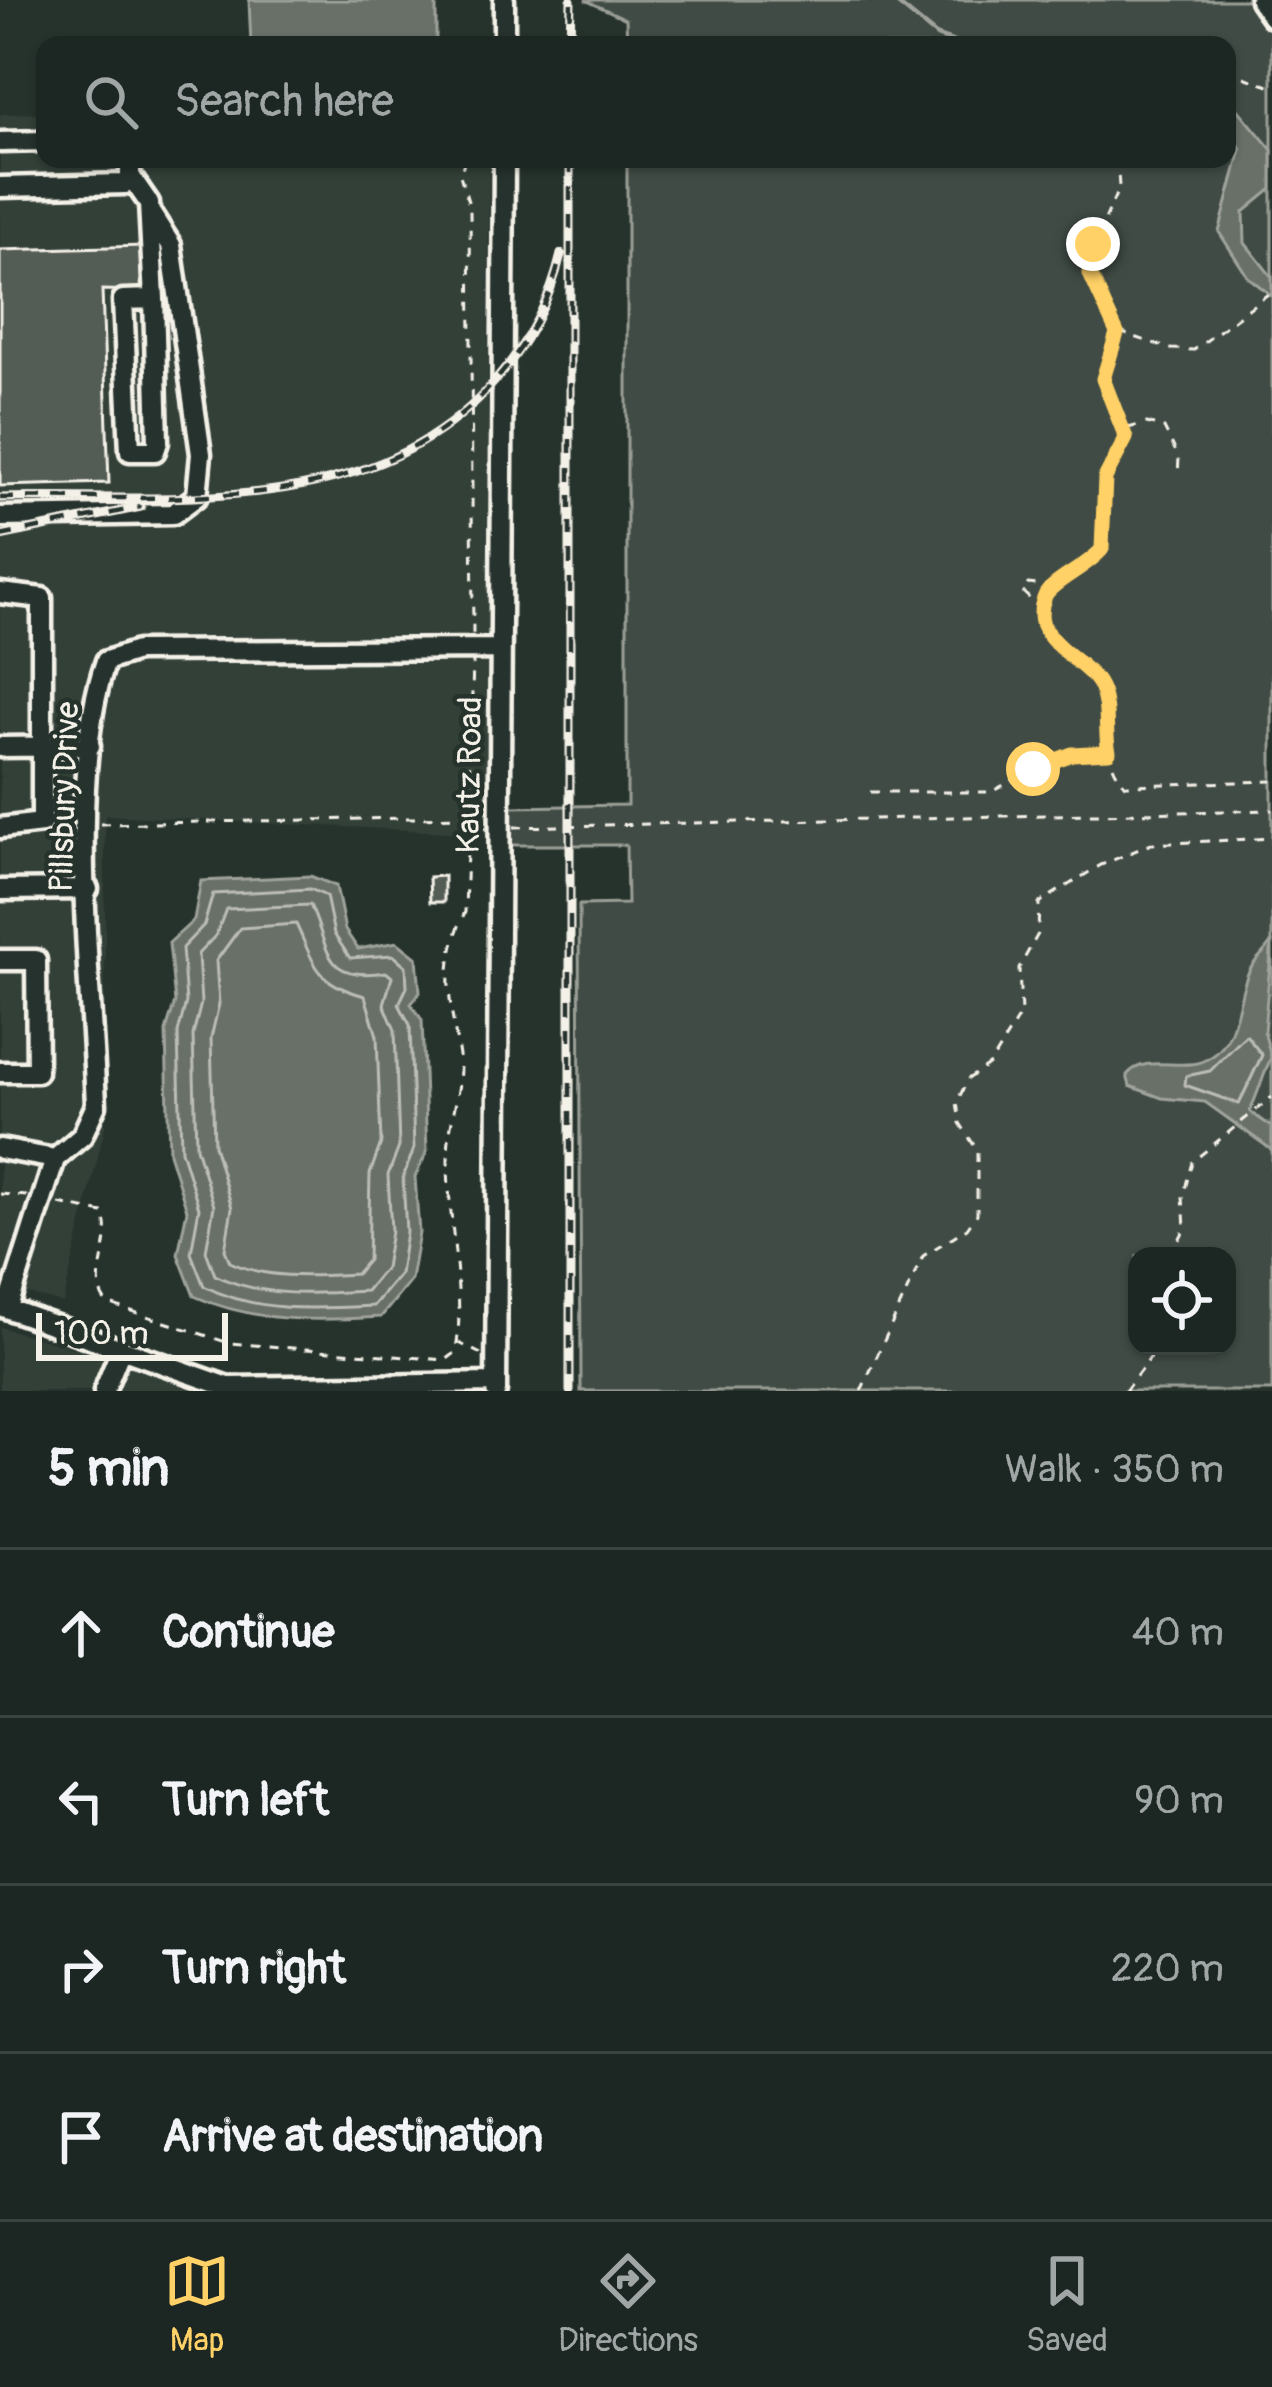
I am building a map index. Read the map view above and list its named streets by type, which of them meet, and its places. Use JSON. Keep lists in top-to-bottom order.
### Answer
{
  "streets": {
    "street": ["Kautz Road", "Pillsbury Drive"]
  },
  "crossings": [
    ["Kautz Road", "Pillsbury Drive"]
  ],
  "scale_bar": "100 m",
  "page": {
    "search": "Search here",
    "scale": "100 m",
    "heading": ["5 min", "Walk · 350 m"],
    "list": [
      ["Continue", "40 m"],
      ["Turn left", "90 m"],
      ["Turn right", "220 m"],
      "Arrive at destination"
    ],
    "nav": ["Map", "Directions", "Saved"]
  }
}
